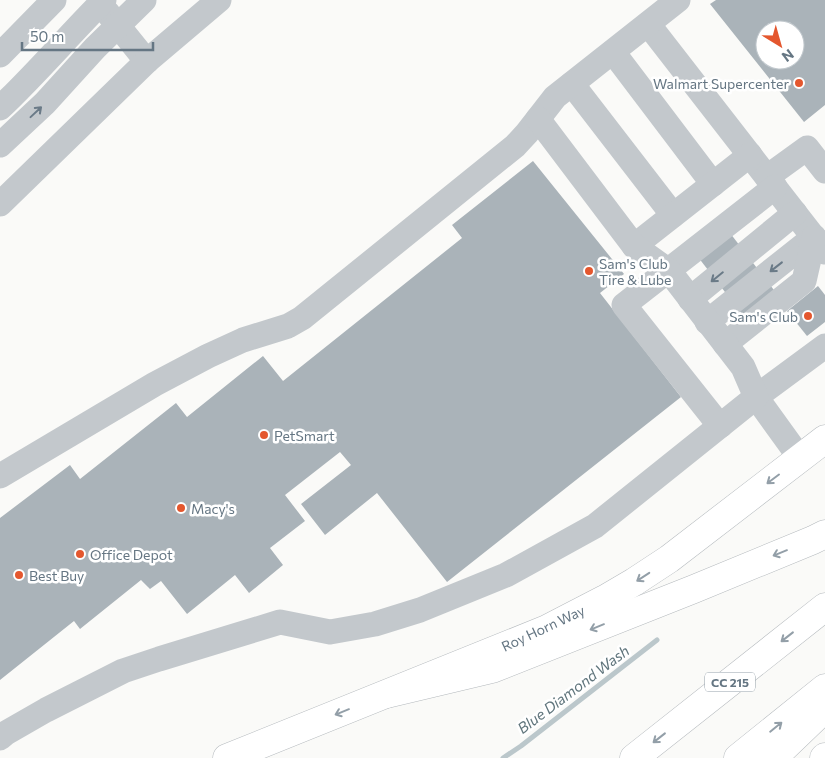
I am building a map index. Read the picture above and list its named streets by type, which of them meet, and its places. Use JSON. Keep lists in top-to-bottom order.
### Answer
{
  "streets": {
    "main road": ["Roy Horn Way", "CC 215"]
  },
  "water": ["Blue Diamond Wash"],
  "places": [
    "Walmart Supercenter",
    "Sam's Club Tire & Lube",
    "Sam's Club",
    "PetSmart",
    "Macy's",
    "Office Depot",
    "Best Buy"
  ],
  "scale_bar": "50 m",
  "north": "bottom right"
}
